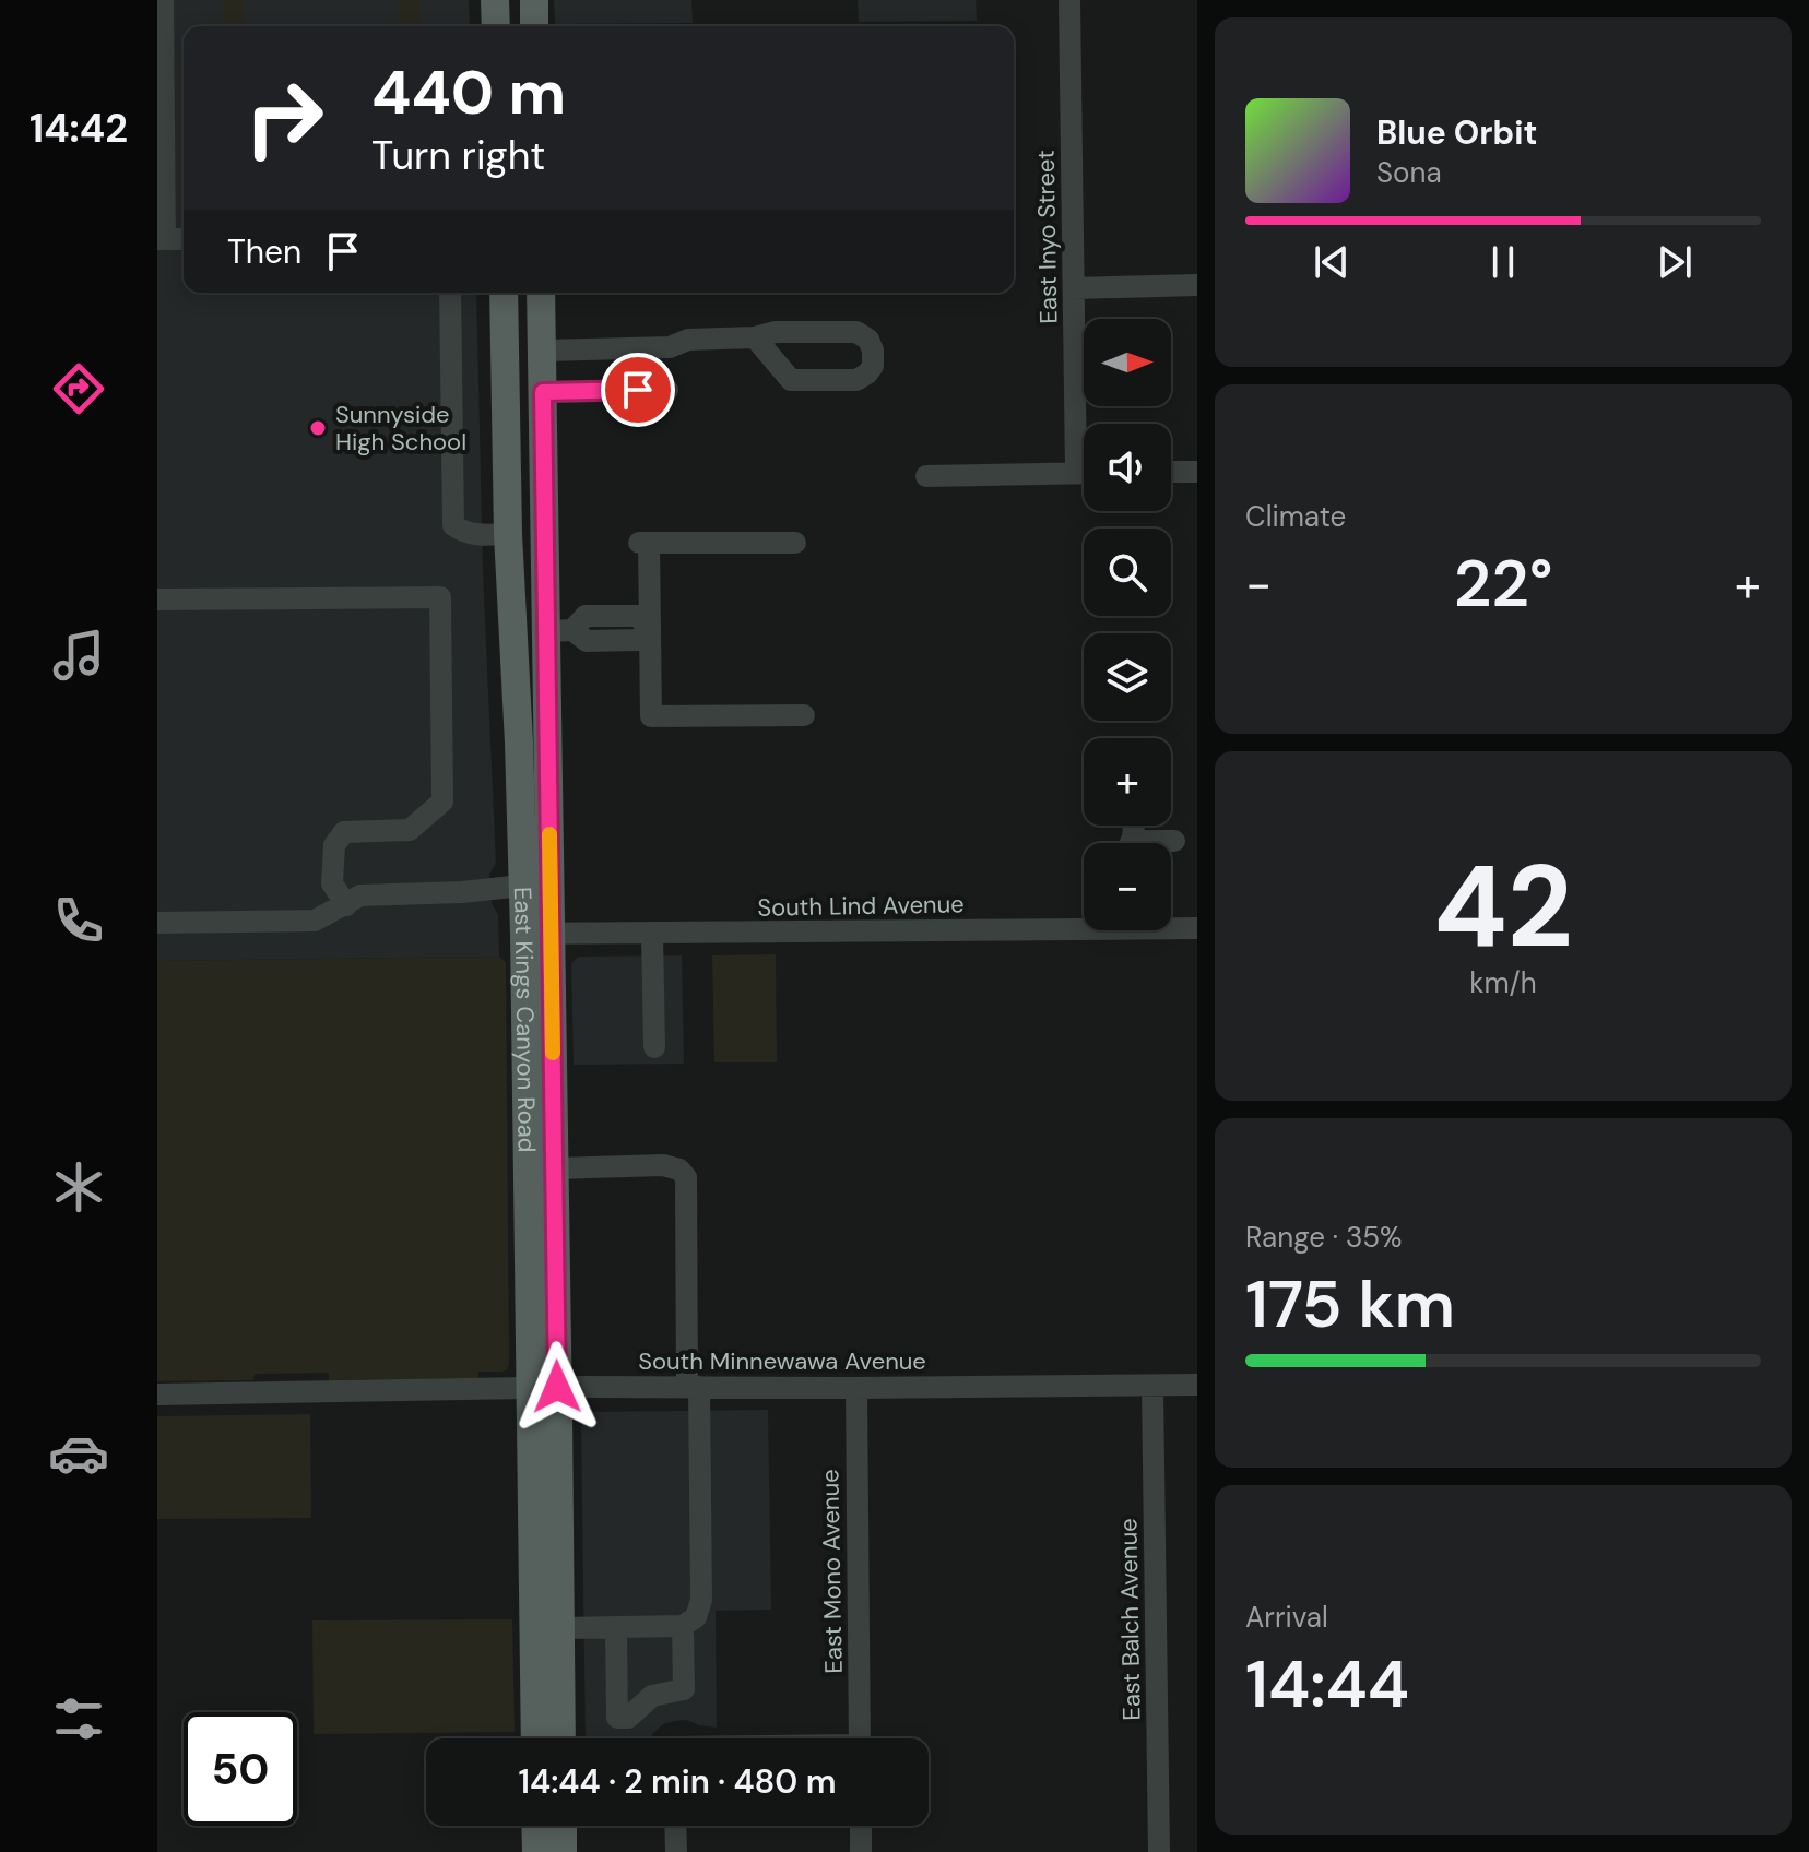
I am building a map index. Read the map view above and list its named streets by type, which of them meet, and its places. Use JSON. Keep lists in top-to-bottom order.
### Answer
{
  "streets": {
    "main road": ["East Kings Canyon Road"],
    "street": [
      "East Inyo Street",
      "South Lind Avenue",
      "South Minnewawa Avenue",
      "East Mono Avenue",
      "East Balch Avenue"
    ]
  },
  "crossings": [
    ["South Lind Avenue", "East Kings Canyon Road"],
    ["East Kings Canyon Road", "South Minnewawa Avenue"],
    ["South Minnewawa Avenue", "East Mono Avenue"],
    ["South Minnewawa Avenue", "East Balch Avenue"]
  ],
  "places": ["Sunnyside High School"],
  "north": "right",
  "page": {
    "tabs": "14:42",
    "turn": ["440 m", "Turn right"],
    "song": ["Blue Orbit", "Sona"],
    "then": "Then",
    "map_buttons": ["+", "−"],
    "tile": [
      "Climate",
      ["42", "km/h"],
      ["Range · 35%", "175 km"],
      ["Arrival", "14:44"]
    ],
    "heat": ["−", "22°", "+"],
    "limit": "50",
    "trip": "14:44 · 2 min · 480 m"
  }
}
